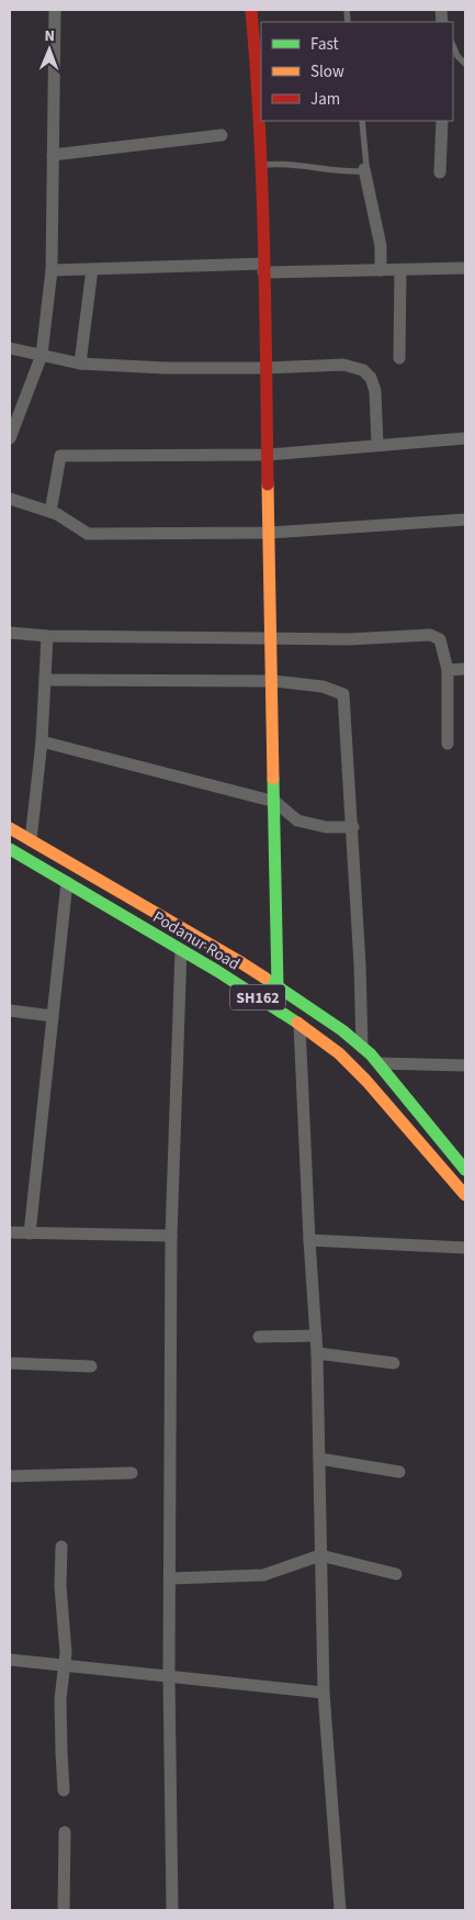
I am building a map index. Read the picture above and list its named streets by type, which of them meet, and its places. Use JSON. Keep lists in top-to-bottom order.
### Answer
{
  "streets": {
    "main road": ["Podanur Road", "SH162"]
  },
  "legend": ["Fast", "Slow", "Jam"],
  "north": "top"
}
